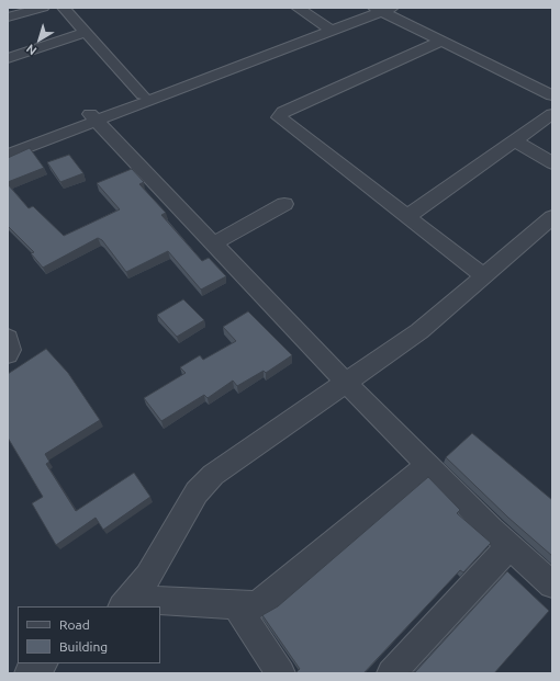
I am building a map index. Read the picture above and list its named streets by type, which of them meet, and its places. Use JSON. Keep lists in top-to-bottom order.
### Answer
{
  "legend": ["Road", "Building"],
  "north": "bottom left"
}
